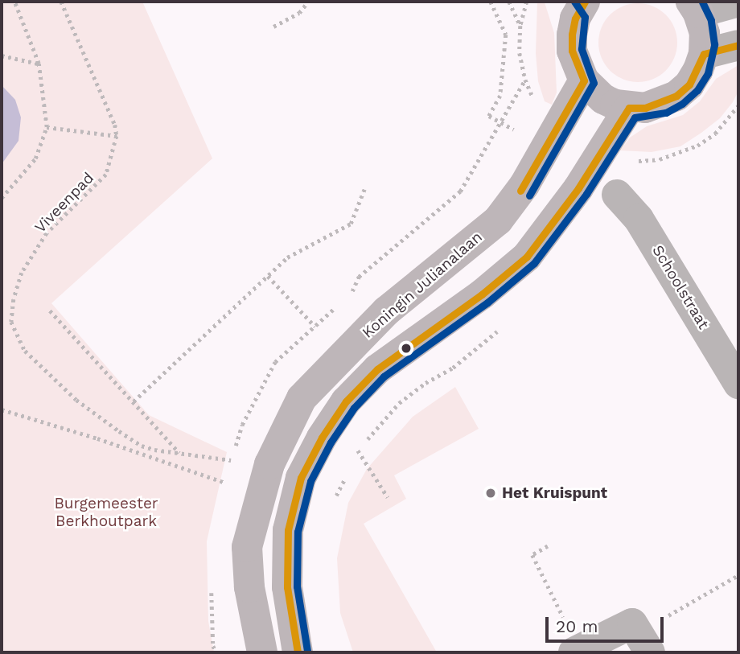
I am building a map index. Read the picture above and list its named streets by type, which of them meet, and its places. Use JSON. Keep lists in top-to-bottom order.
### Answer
{
  "streets": {
    "main road": ["Koningin Julianalaan"],
    "street": ["Schoolstraat"],
    "path": ["Viveenpad"]
  },
  "parks": ["Burgemeester Berkhoutpark"],
  "places": ["Het Kruispunt"],
  "scale_bar": "20 m"
}
